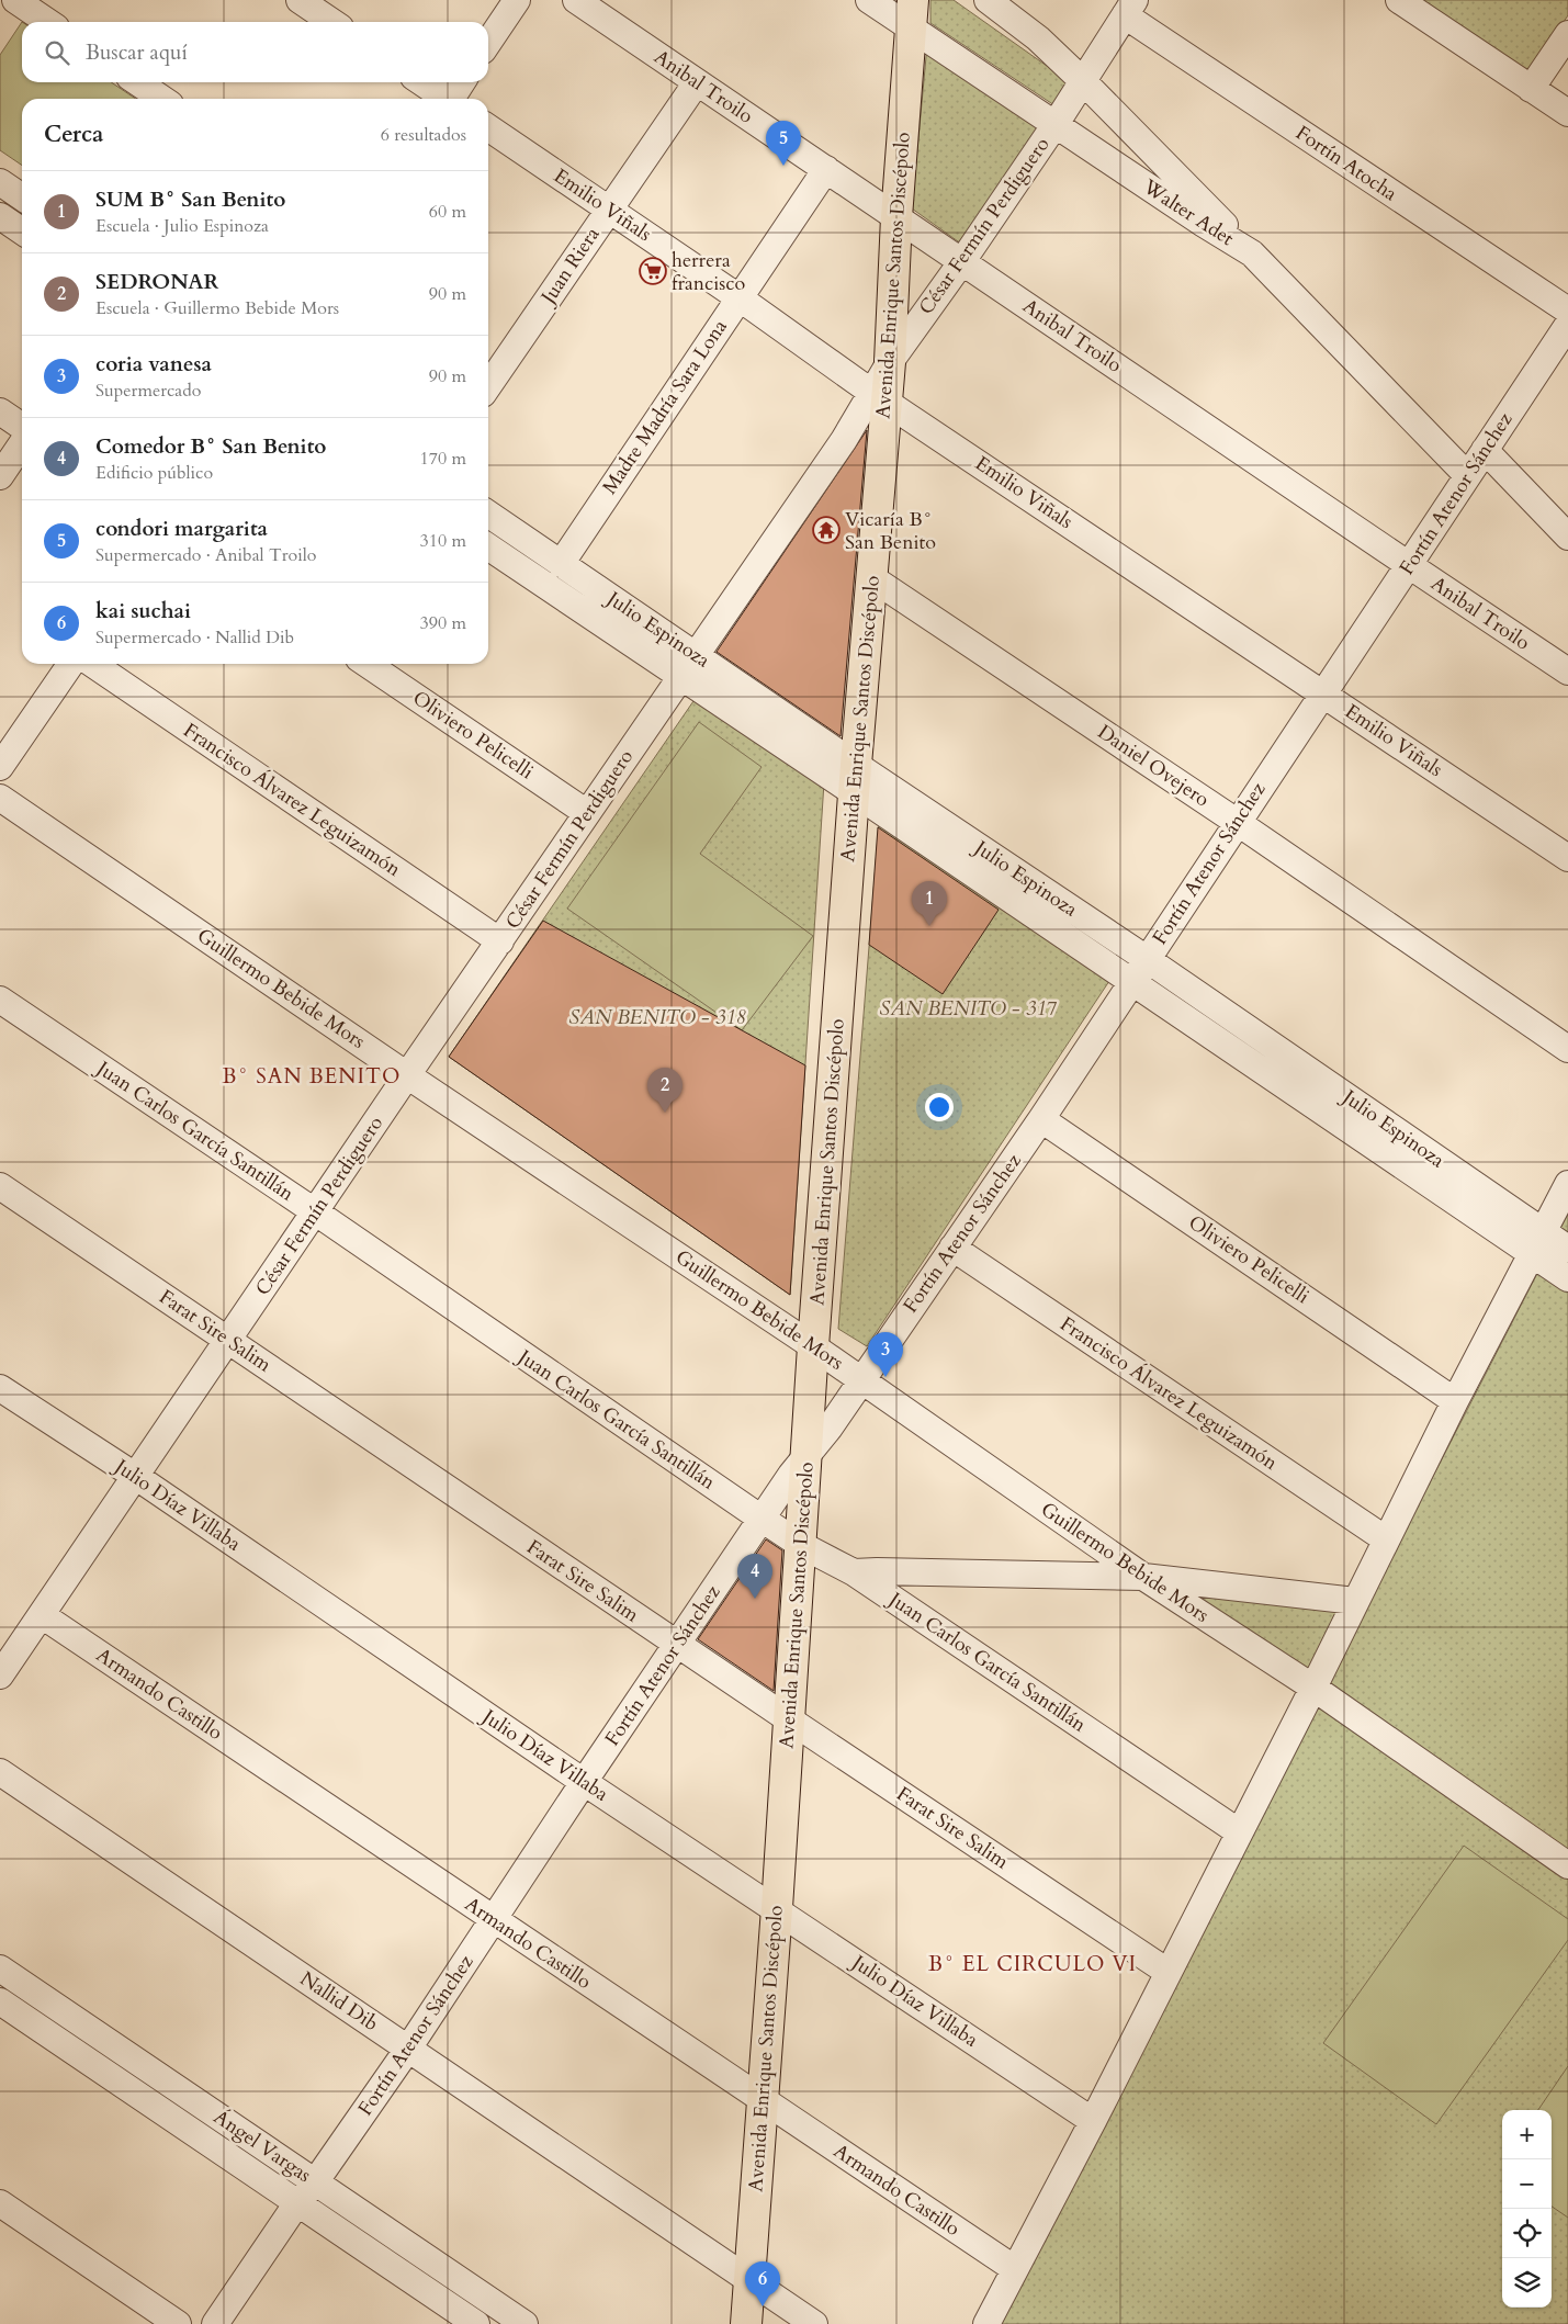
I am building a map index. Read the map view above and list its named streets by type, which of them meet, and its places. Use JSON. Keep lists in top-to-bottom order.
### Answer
{
  "streets": {
    "main road": ["Avenida Enrique Santos Discépolo"],
    "street": [
      "Anibal Troilo",
      "Fortín Atocha",
      "Emilio Viñals",
      "Walter Adet",
      "César Fermín Perdiguero",
      "Juan Riera",
      "Madre Madría Sara Lona",
      "Fortín Atenor Sánchez",
      "Julio Espinoza",
      "Oliviero Pelicelli",
      "Daniel Ovejero",
      "Francisco Álvarez Leguizamón",
      "Guillermo Bebide Mors",
      "Juan Carlos García Santillán",
      "Farat Sire Salim",
      "Julio Díaz Villaba",
      "Armando Castillo",
      "Nallid Dib",
      "Ángel Vargas"
    ]
  },
  "crossings": [
    ["Anibal Troilo", "César Fermín Perdiguero"],
    ["Anibal Troilo", "Juan Riera"],
    ["Anibal Troilo", "Avenida Enrique Santos Discépolo"],
    ["Anibal Troilo", "Madre Madría Sara Lona"],
    ["Anibal Troilo", "Fortín Atenor Sánchez"],
    ["Fortín Atocha", "César Fermín Perdiguero"],
    ["Emilio Viñals", "César Fermín Perdiguero"],
    ["Emilio Viñals", "Juan Riera"],
    ["Emilio Viñals", "Avenida Enrique Santos Discépolo"],
    ["Emilio Viñals", "Madre Madría Sara Lona"],
    ["Emilio Viñals", "Fortín Atenor Sánchez"],
    ["Walter Adet", "César Fermín Perdiguero"],
    ["Walter Adet", "Avenida Enrique Santos Discépolo"],
    ["Walter Adet", "Fortín Atenor Sánchez"],
    ["César Fermín Perdiguero", "Avenida Enrique Santos Discépolo"],
    ["César Fermín Perdiguero", "Julio Espinoza"],
    ["César Fermín Perdiguero", "Oliviero Pelicelli"],
    ["César Fermín Perdiguero", "Francisco Álvarez Leguizamón"],
    ["César Fermín Perdiguero", "Guillermo Bebide Mors"],
    ["César Fermín Perdiguero", "Juan Carlos García Santillán"],
    ["César Fermín Perdiguero", "Farat Sire Salim"],
    ["César Fermín Perdiguero", "Julio Díaz Villaba"],
    ["César Fermín Perdiguero", "Armando Castillo"],
    ["Avenida Enrique Santos Discépolo", "Fortín Atenor Sánchez"],
    ["Avenida Enrique Santos Discépolo", "Julio Espinoza"],
    ["Avenida Enrique Santos Discépolo", "Daniel Ovejero"],
    ["Avenida Enrique Santos Discépolo", "Guillermo Bebide Mors"],
    ["Avenida Enrique Santos Discépolo", "Juan Carlos García Santillán"],
    ["Avenida Enrique Santos Discépolo", "Farat Sire Salim"],
    ["Avenida Enrique Santos Discépolo", "Julio Díaz Villaba"],
    ["Avenida Enrique Santos Discépolo", "Armando Castillo"],
    ["Avenida Enrique Santos Discépolo", "Nallid Dib"],
    ["Madre Madría Sara Lona", "Julio Espinoza"],
    ["Fortín Atenor Sánchez", "Julio Espinoza"],
    ["Fortín Atenor Sánchez", "Oliviero Pelicelli"],
    ["Fortín Atenor Sánchez", "Daniel Ovejero"],
    ["Fortín Atenor Sánchez", "Francisco Álvarez Leguizamón"],
    ["Fortín Atenor Sánchez", "Guillermo Bebide Mors"],
    ["Fortín Atenor Sánchez", "Juan Carlos García Santillán"],
    ["Fortín Atenor Sánchez", "Farat Sire Salim"],
    ["Fortín Atenor Sánchez", "Julio Díaz Villaba"],
    ["Fortín Atenor Sánchez", "Armando Castillo"],
    ["Fortín Atenor Sánchez", "Nallid Dib"],
    ["Fortín Atenor Sánchez", "Ángel Vargas"]
  ],
  "districts": ["B° SAN BENITO", "B° EL CIRCULO VI"],
  "parks": ["SAN BENITO - 317", "SAN BENITO - 318"],
  "places": {
    "supermarket": ["herrera francisco"],
    "temple": ["Vicaría B° San Benito"]
  },
  "page": {
    "search": "Buscar aquí",
    "heading": ["Cerca", "6 resultados"],
    "pins": [
      "5",
      "1",
      "2",
      "3",
      "4",
      "6"
    ],
    "list": [
      {
        "mark": "1",
        "name": "SUM B° San Benito",
        "note": "Escuela · Julio Espinoza",
        "value": "60 m"
      },
      {
        "mark": "2",
        "name": "SEDRONAR",
        "note": "Escuela · Guillermo Bebide Mors",
        "value": "90 m"
      },
      {
        "mark": "3",
        "name": "coria vanesa",
        "note": "Supermercado",
        "value": "90 m"
      },
      {
        "mark": "4",
        "name": "Comedor B° San Benito",
        "note": "Edificio público",
        "value": "170 m"
      },
      {
        "mark": "5",
        "name": "condori margarita",
        "note": "Supermercado · Anibal Troilo",
        "value": "310 m"
      },
      {
        "mark": "6",
        "name": "kai suchai",
        "note": "Supermercado · Nallid Dib",
        "value": "390 m"
      }
    ],
    "map_buttons": ["+", "−"]
  }
}
